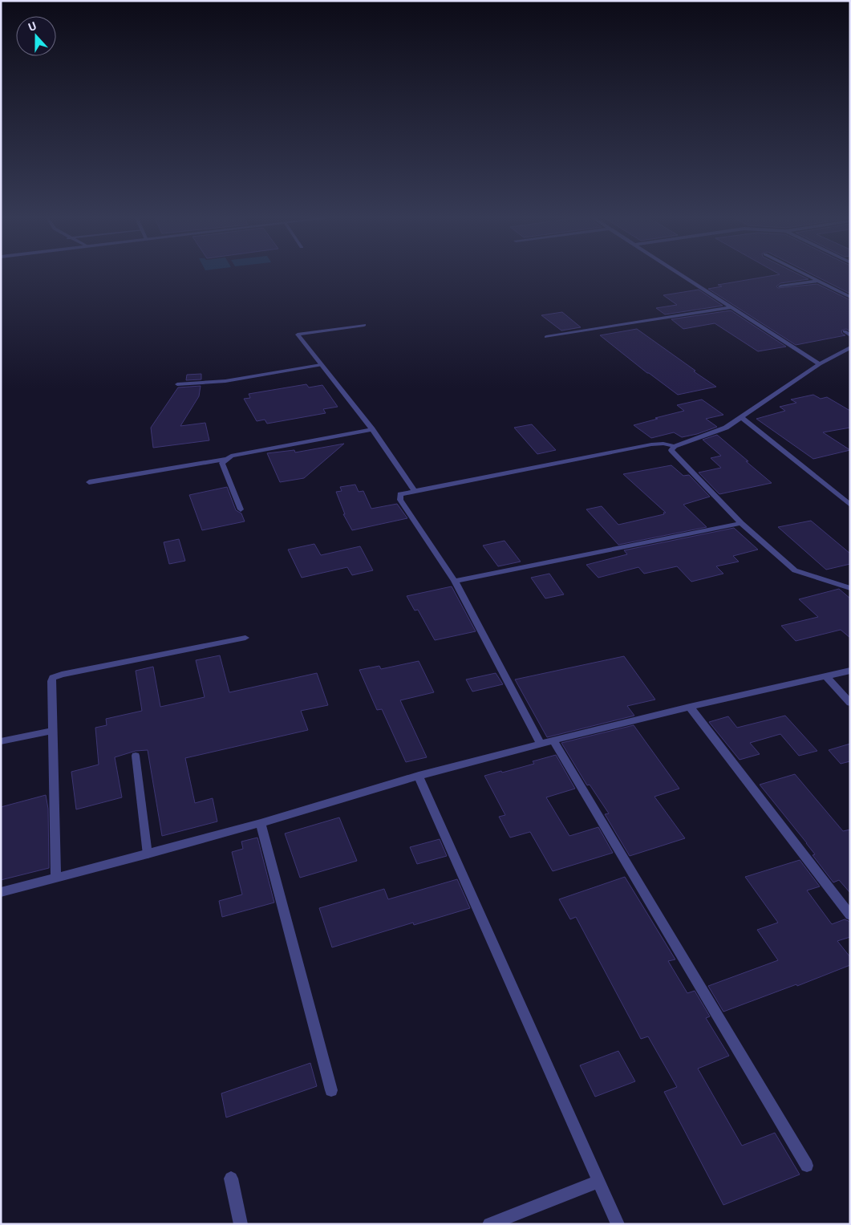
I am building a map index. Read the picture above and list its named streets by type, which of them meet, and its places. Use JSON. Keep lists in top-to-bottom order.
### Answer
{
  "north": "top"
}
